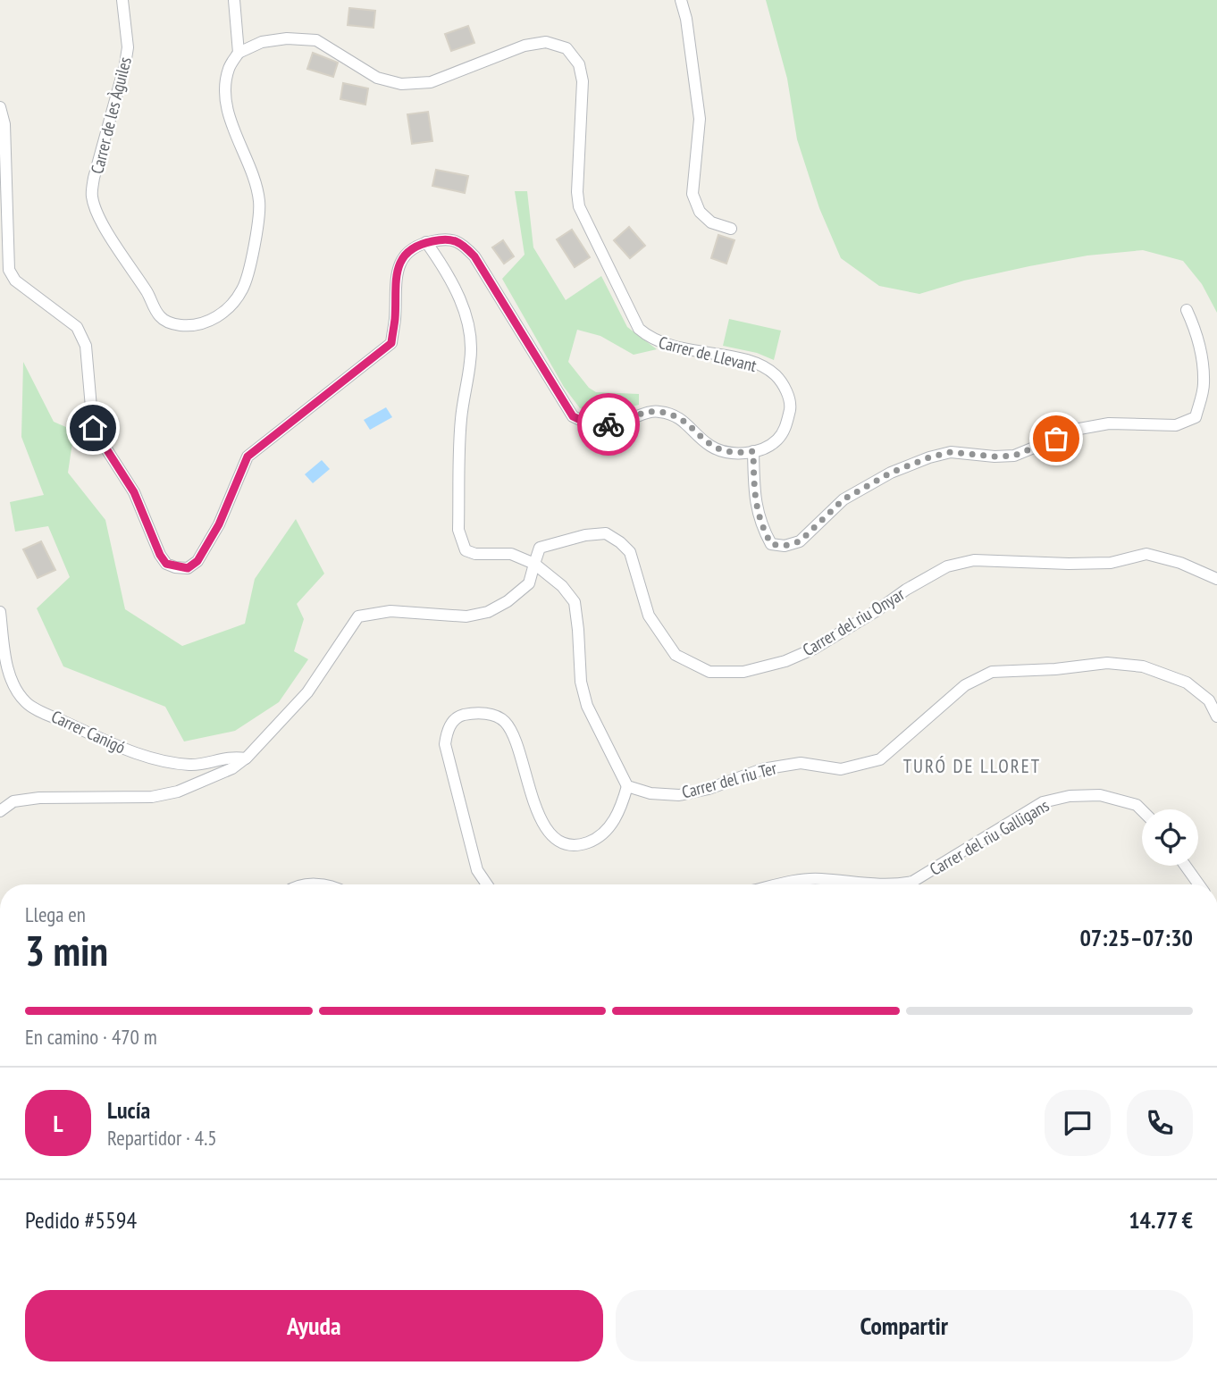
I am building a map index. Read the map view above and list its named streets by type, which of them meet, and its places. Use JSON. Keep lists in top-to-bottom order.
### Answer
{
  "streets": {
    "street": [
      "Carrer de les Àguiles",
      "Carrer de Llevant",
      "Carrer del riu Onyar",
      "Carrer Canigó",
      "Carrer del riu Ter",
      "Carrer del riu Galligans"
    ]
  },
  "crossings": [
    ["Carrer de les Àguiles", "Carrer de Llevant"]
  ],
  "districts": ["TURÓ DE LLORET"],
  "page": {
    "heading": ["3 min", "Llega en", "07:25–07:30"],
    "panel": [
      "Lucía",
      "Repartidor · 4.5",
      "Pedido #5594",
      "14.77 €"
    ],
    "bar": "En camino · 470 m",
    "round": "L",
    "buttons": ["Ayuda", "Compartir"]
  }
}
